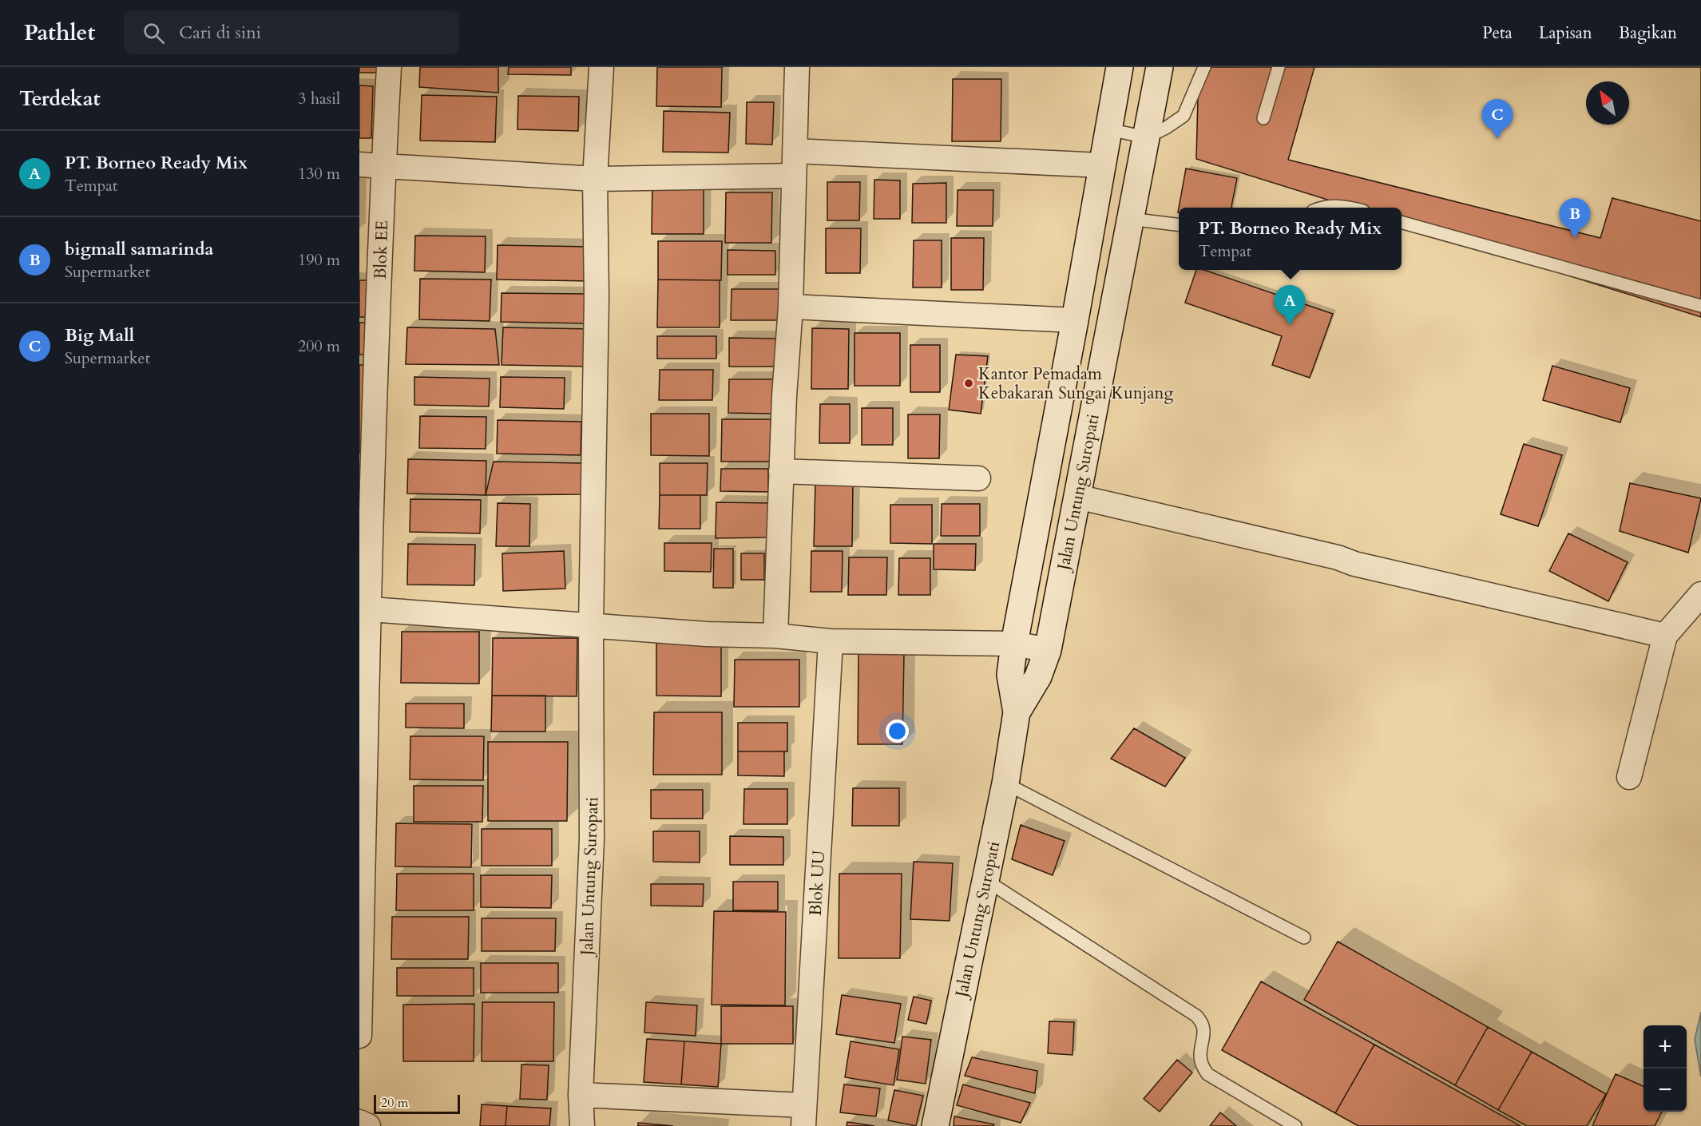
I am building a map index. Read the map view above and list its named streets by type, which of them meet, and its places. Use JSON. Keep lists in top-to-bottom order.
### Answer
{
  "streets": {
    "main road": ["Jalan Untung Suropati"],
    "street": ["Blok EE", "Blok UU"]
  },
  "places": ["Kantor Pemadam Kebakaran Sungai Kunjang"],
  "scale_bar": "20 m",
  "north": "top left",
  "page": {
    "header": "Pathlet",
    "search": "Cari di sini",
    "nav": ["Peta", "Lapisan", "Bagikan"],
    "heading": ["Terdekat", "3 hasil"],
    "pins": ["C", "B", "A"],
    "list": [
      {
        "mark": "A",
        "name": "PT. Borneo Ready Mix",
        "note": "Tempat",
        "value": "130 m"
      },
      {
        "mark": "B",
        "name": "bigmall samarinda",
        "note": "Supermarket",
        "value": "190 m"
      },
      {
        "mark": "C",
        "name": "Big Mall",
        "note": "Supermarket",
        "value": "200 m"
      }
    ],
    "popup": ["PT. Borneo Ready Mix", "Tempat"],
    "map_buttons": ["+", "−"],
    "scale": "20 m"
  }
}
